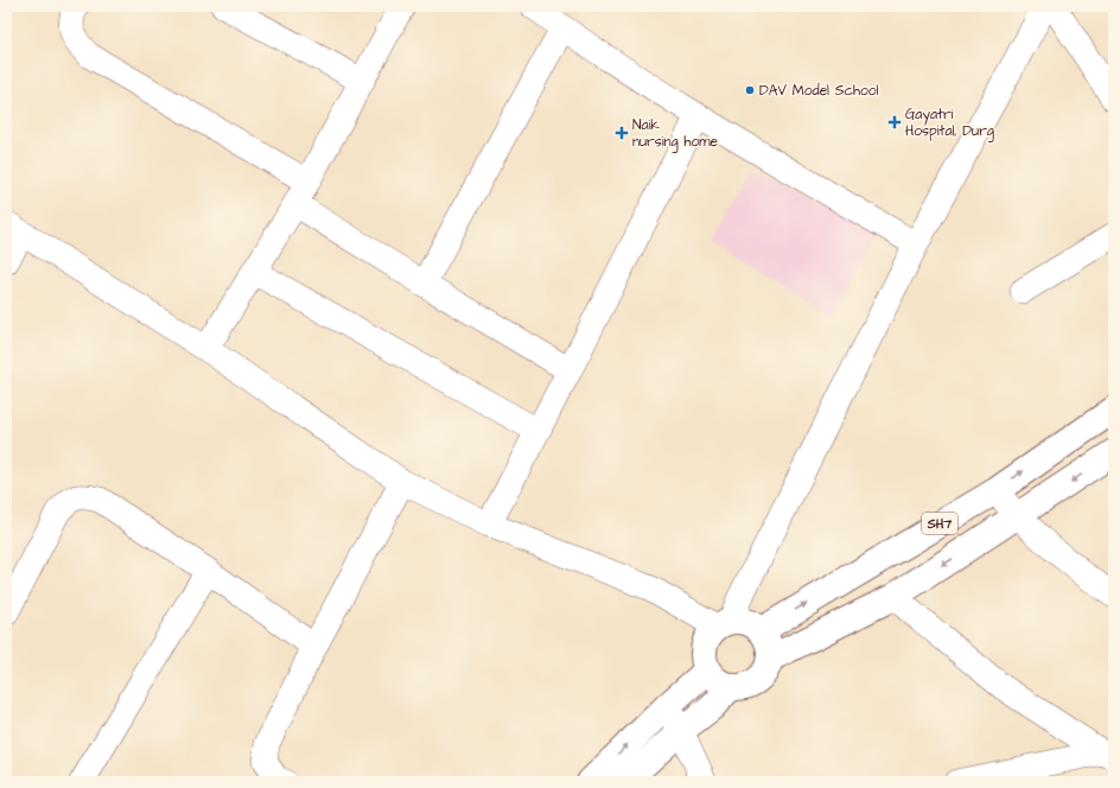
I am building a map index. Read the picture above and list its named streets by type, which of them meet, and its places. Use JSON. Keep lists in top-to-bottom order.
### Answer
{
  "streets": {
    "main road": ["SH7"]
  },
  "places": {
    "other": ["DAV Model School"],
    "health": ["Gayatri Hospital, Durg", "Naik nursing home"]
  }
}
